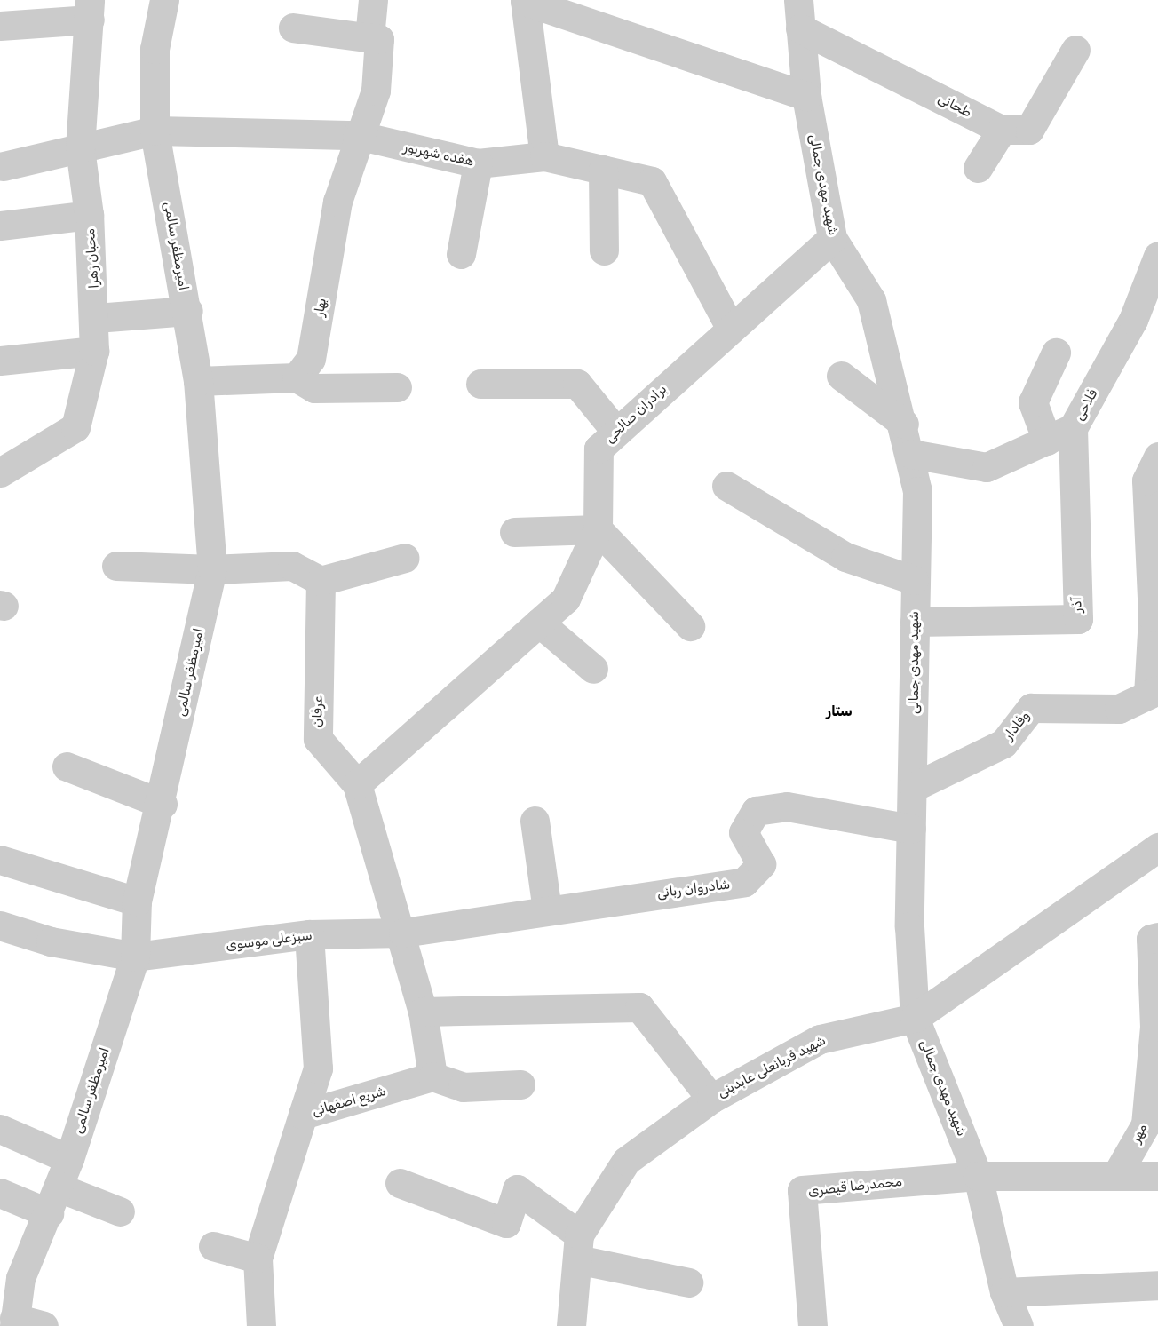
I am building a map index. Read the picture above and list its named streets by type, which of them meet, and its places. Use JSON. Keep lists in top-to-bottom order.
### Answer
{
  "streets": {
    "street": [
      "طحانی",
      "هفده شهریور",
      "شهید مهدی جمالی",
      "امیرمظفر سالمی",
      "محبان زهرا",
      "بهار",
      "فلاحی",
      "برادران صالحی",
      "آذر",
      "عرفان",
      "وفادار",
      "شادروان ربانی",
      "سبزعلی موسوی",
      "شهید قربانعلی عابدینی",
      "شریع اصفهانی",
      "مهر",
      "محمدرضا قیصری"
    ]
  },
  "crossings": [
    ["طحانی", "شهید مهدی جمالی"],
    ["هفده شهریور", "امیرمظفر سالمی"],
    ["هفده شهریور", "محبان زهرا"],
    ["هفده شهریور", "بهار"],
    ["هفده شهریور", "برادران صالحی"],
    ["شهید مهدی جمالی", "برادران صالحی"],
    ["شهید مهدی جمالی", "آذر"],
    ["شهید مهدی جمالی", "وفادار"],
    ["شهید مهدی جمالی", "شادروان ربانی"],
    ["شهید مهدی جمالی", "شهید قربانعلی عابدینی"],
    ["شهید مهدی جمالی", "محمدرضا قیصری"],
    ["امیرمظفر سالمی", "سبزعلی موسوی"],
    ["فلاحی", "آذر"],
    ["برادران صالحی", "عرفان"],
    ["عرفان", "شادروان ربانی"],
    ["عرفان", "سبزعلی موسوی"],
    ["شادروان ربانی", "سبزعلی موسوی"]
  ],
  "districts": ["ستار"]
}
